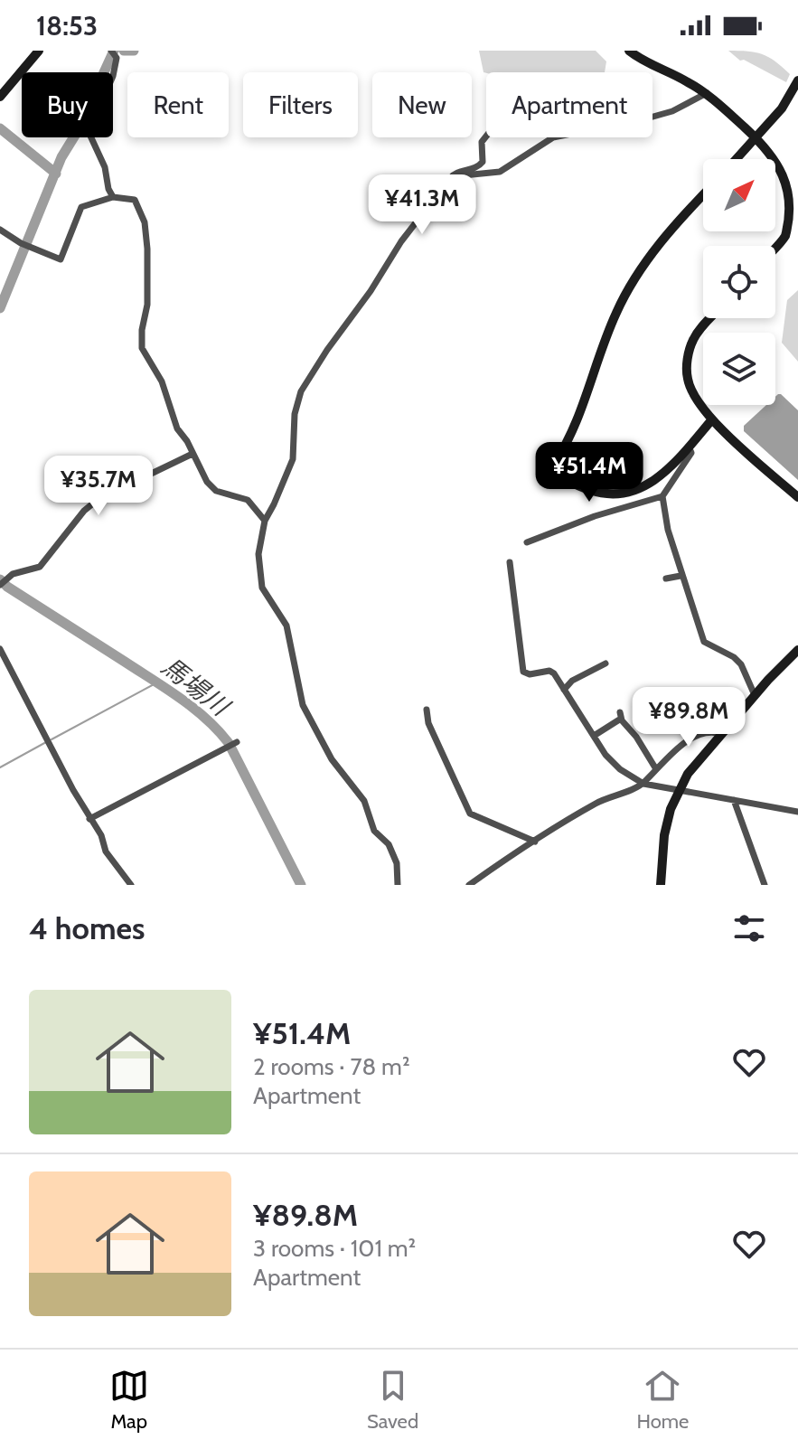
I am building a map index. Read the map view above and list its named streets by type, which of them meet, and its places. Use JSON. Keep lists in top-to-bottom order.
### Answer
{
  "water": ["馬場川"],
  "north": "top right",
  "page": {
    "status": "18:53",
    "chip": [
      "Buy",
      "Rent",
      "Filters",
      "New",
      "Apartment"
    ],
    "price": [
      "¥41.3M",
      "¥51.4M",
      "¥35.7M",
      "¥89.8M"
    ],
    "heading": "4 homes",
    "list": [
      {
        "name": "¥51.4M",
        "note": "2 rooms · 78 m² · Apartment"
      },
      {
        "name": "¥89.8M",
        "note": "3 rooms · 101 m² · Apartment"
      }
    ],
    "tabs": ["Map", "Saved", "Home"]
  }
}
